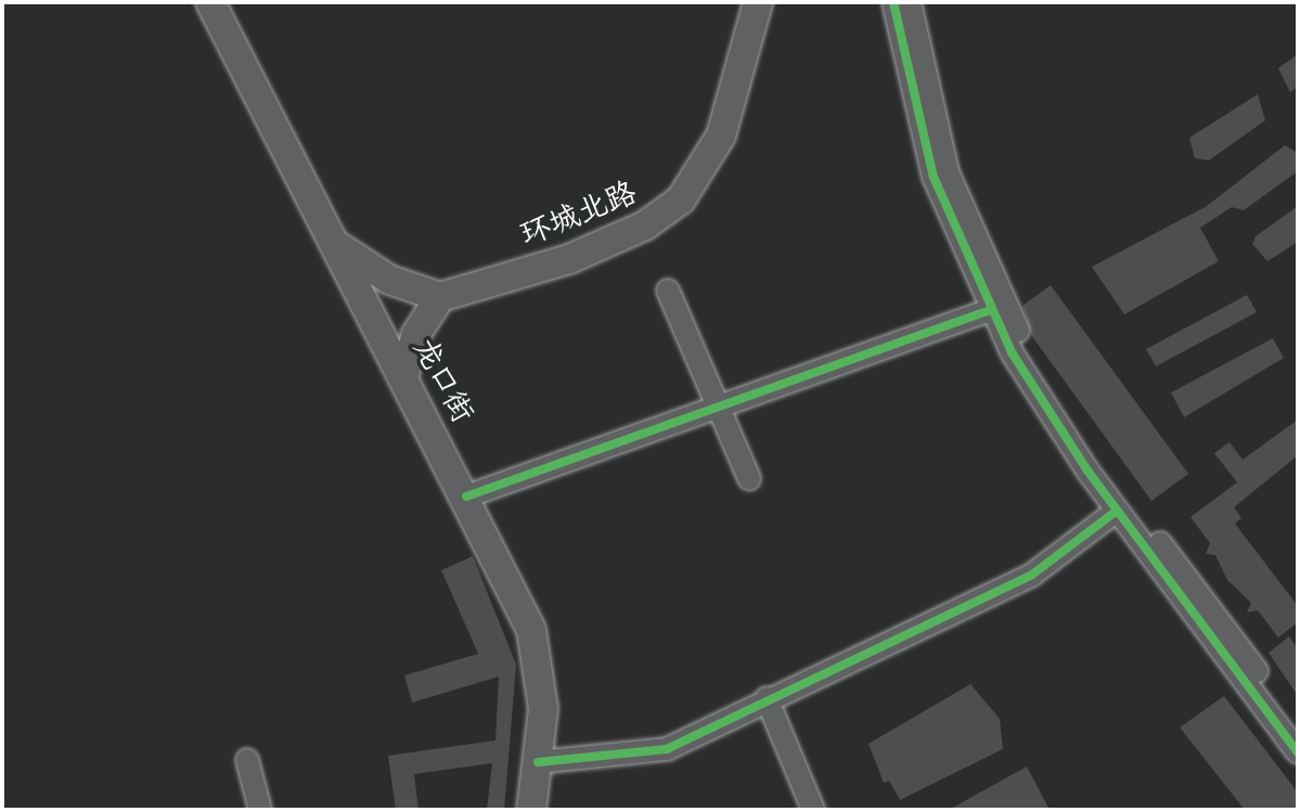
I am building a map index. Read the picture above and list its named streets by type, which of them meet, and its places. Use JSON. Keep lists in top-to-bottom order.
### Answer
{
  "streets": {
    "main road": ["环城北路", "龙口街"]
  }
}
